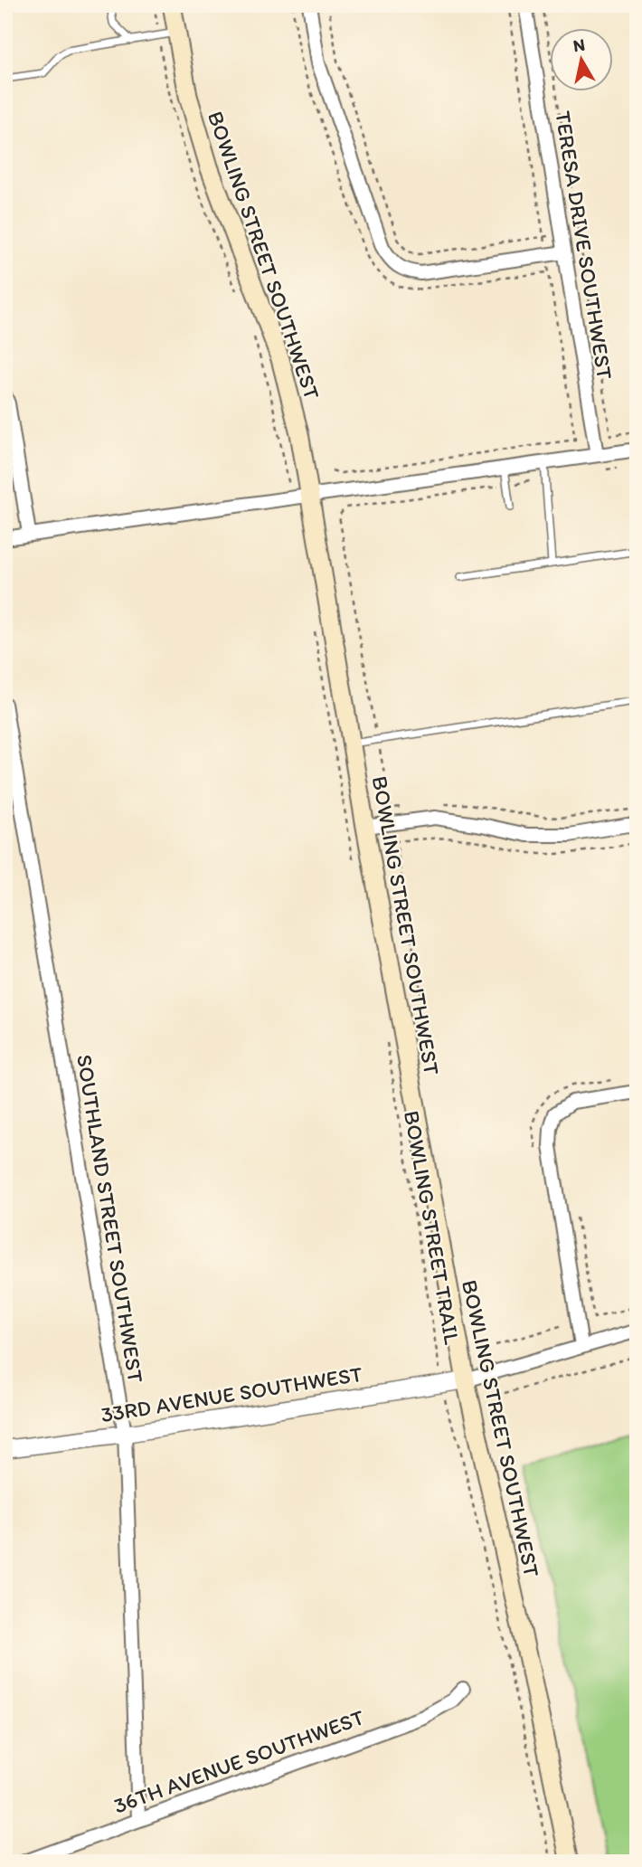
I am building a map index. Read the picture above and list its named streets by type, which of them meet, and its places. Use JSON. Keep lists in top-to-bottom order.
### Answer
{
  "streets": {
    "main road": ["BOWLING STREET SOUTHWEST"],
    "street": [
      "TERESA DRIVE SOUTHWEST",
      "SOUTHLAND STREET SOUTHWEST",
      "33RD AVENUE SOUTHWEST",
      "36TH AVENUE SOUTHWEST"
    ],
    "path": ["BOWLING STREET TRAIL"]
  },
  "crossings": [
    ["BOWLING STREET SOUTHWEST", "33RD AVENUE SOUTHWEST"],
    ["SOUTHLAND STREET SOUTHWEST", "33RD AVENUE SOUTHWEST"],
    ["SOUTHLAND STREET SOUTHWEST", "36TH AVENUE SOUTHWEST"],
    ["BOWLING STREET TRAIL", "33RD AVENUE SOUTHWEST"]
  ],
  "north": "top"
}
